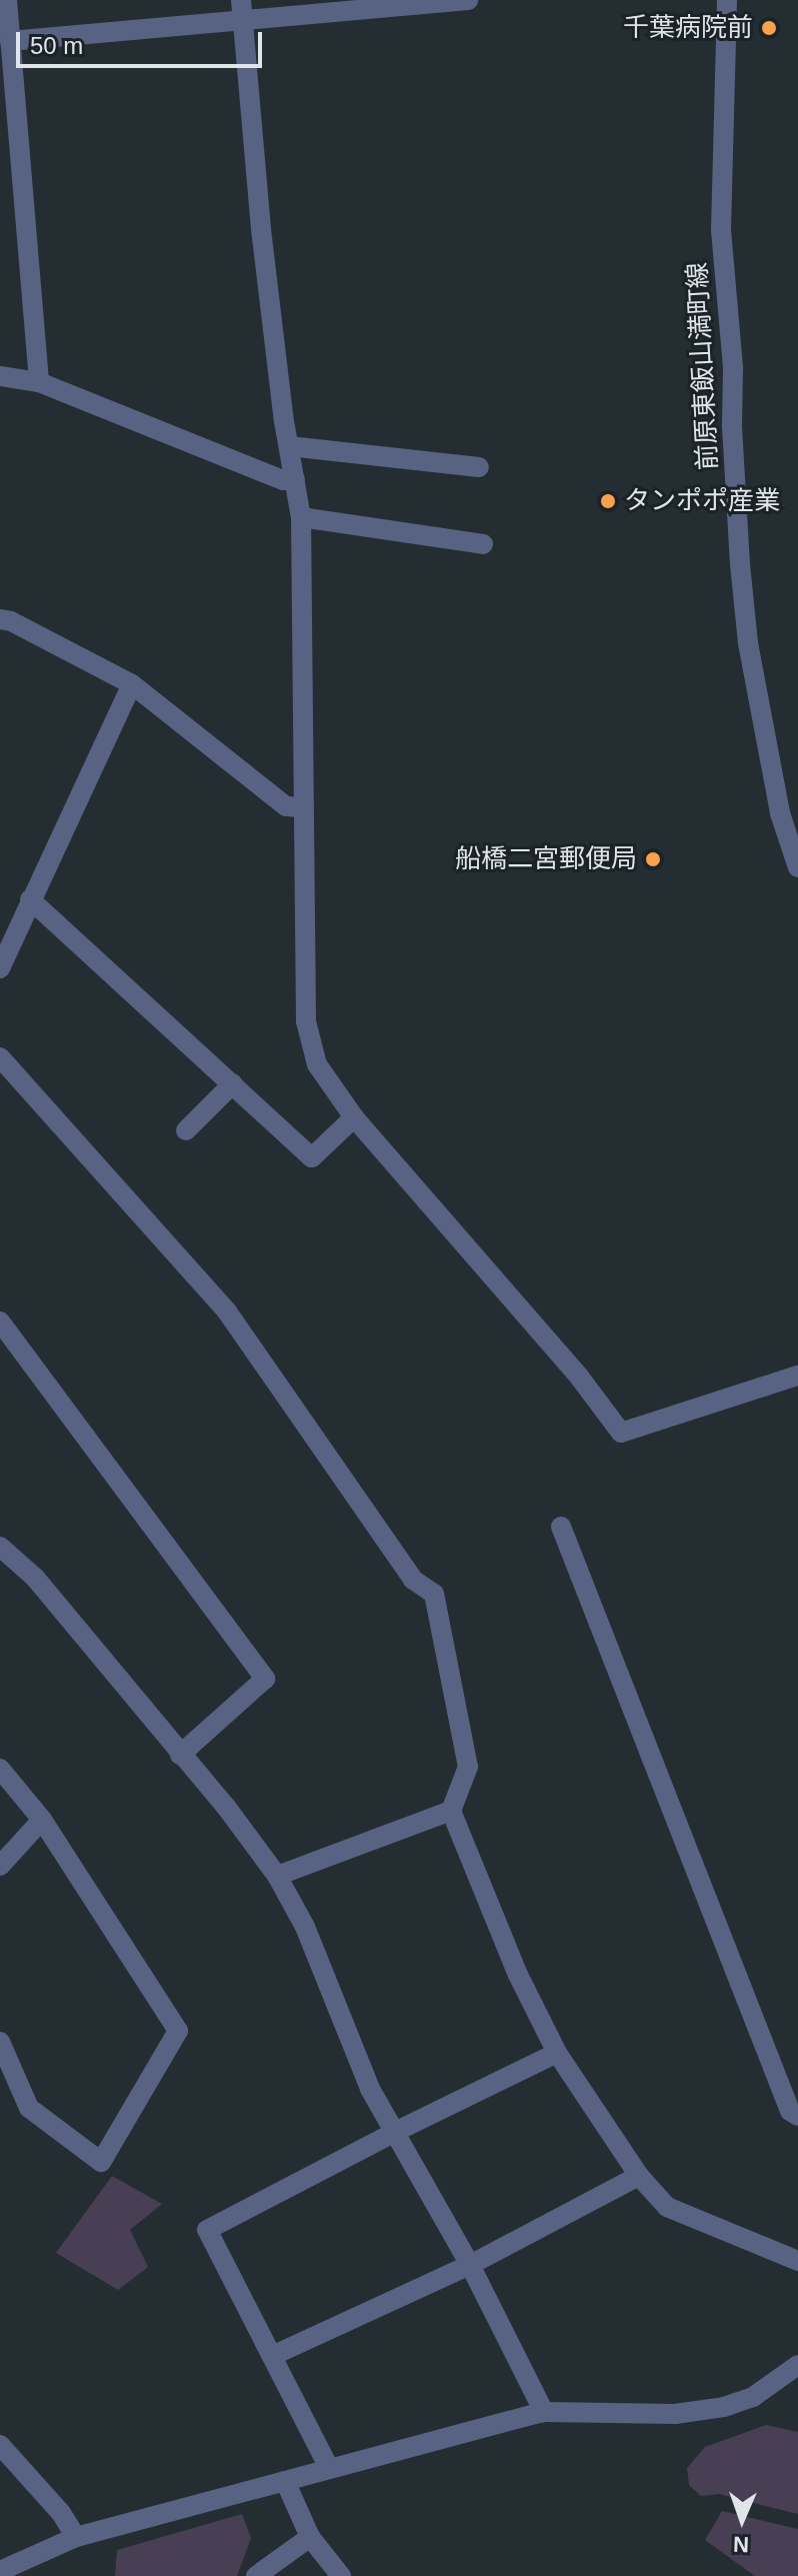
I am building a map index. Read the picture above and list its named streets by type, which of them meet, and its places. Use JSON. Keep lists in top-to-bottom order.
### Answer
{
  "streets": {
    "street": ["前原東飯山満町線"]
  },
  "places": ["千葉病院前", "タンポポ産業", "船橋二宮郵便局"],
  "scale_bar": "50 m",
  "north": "bottom"
}
